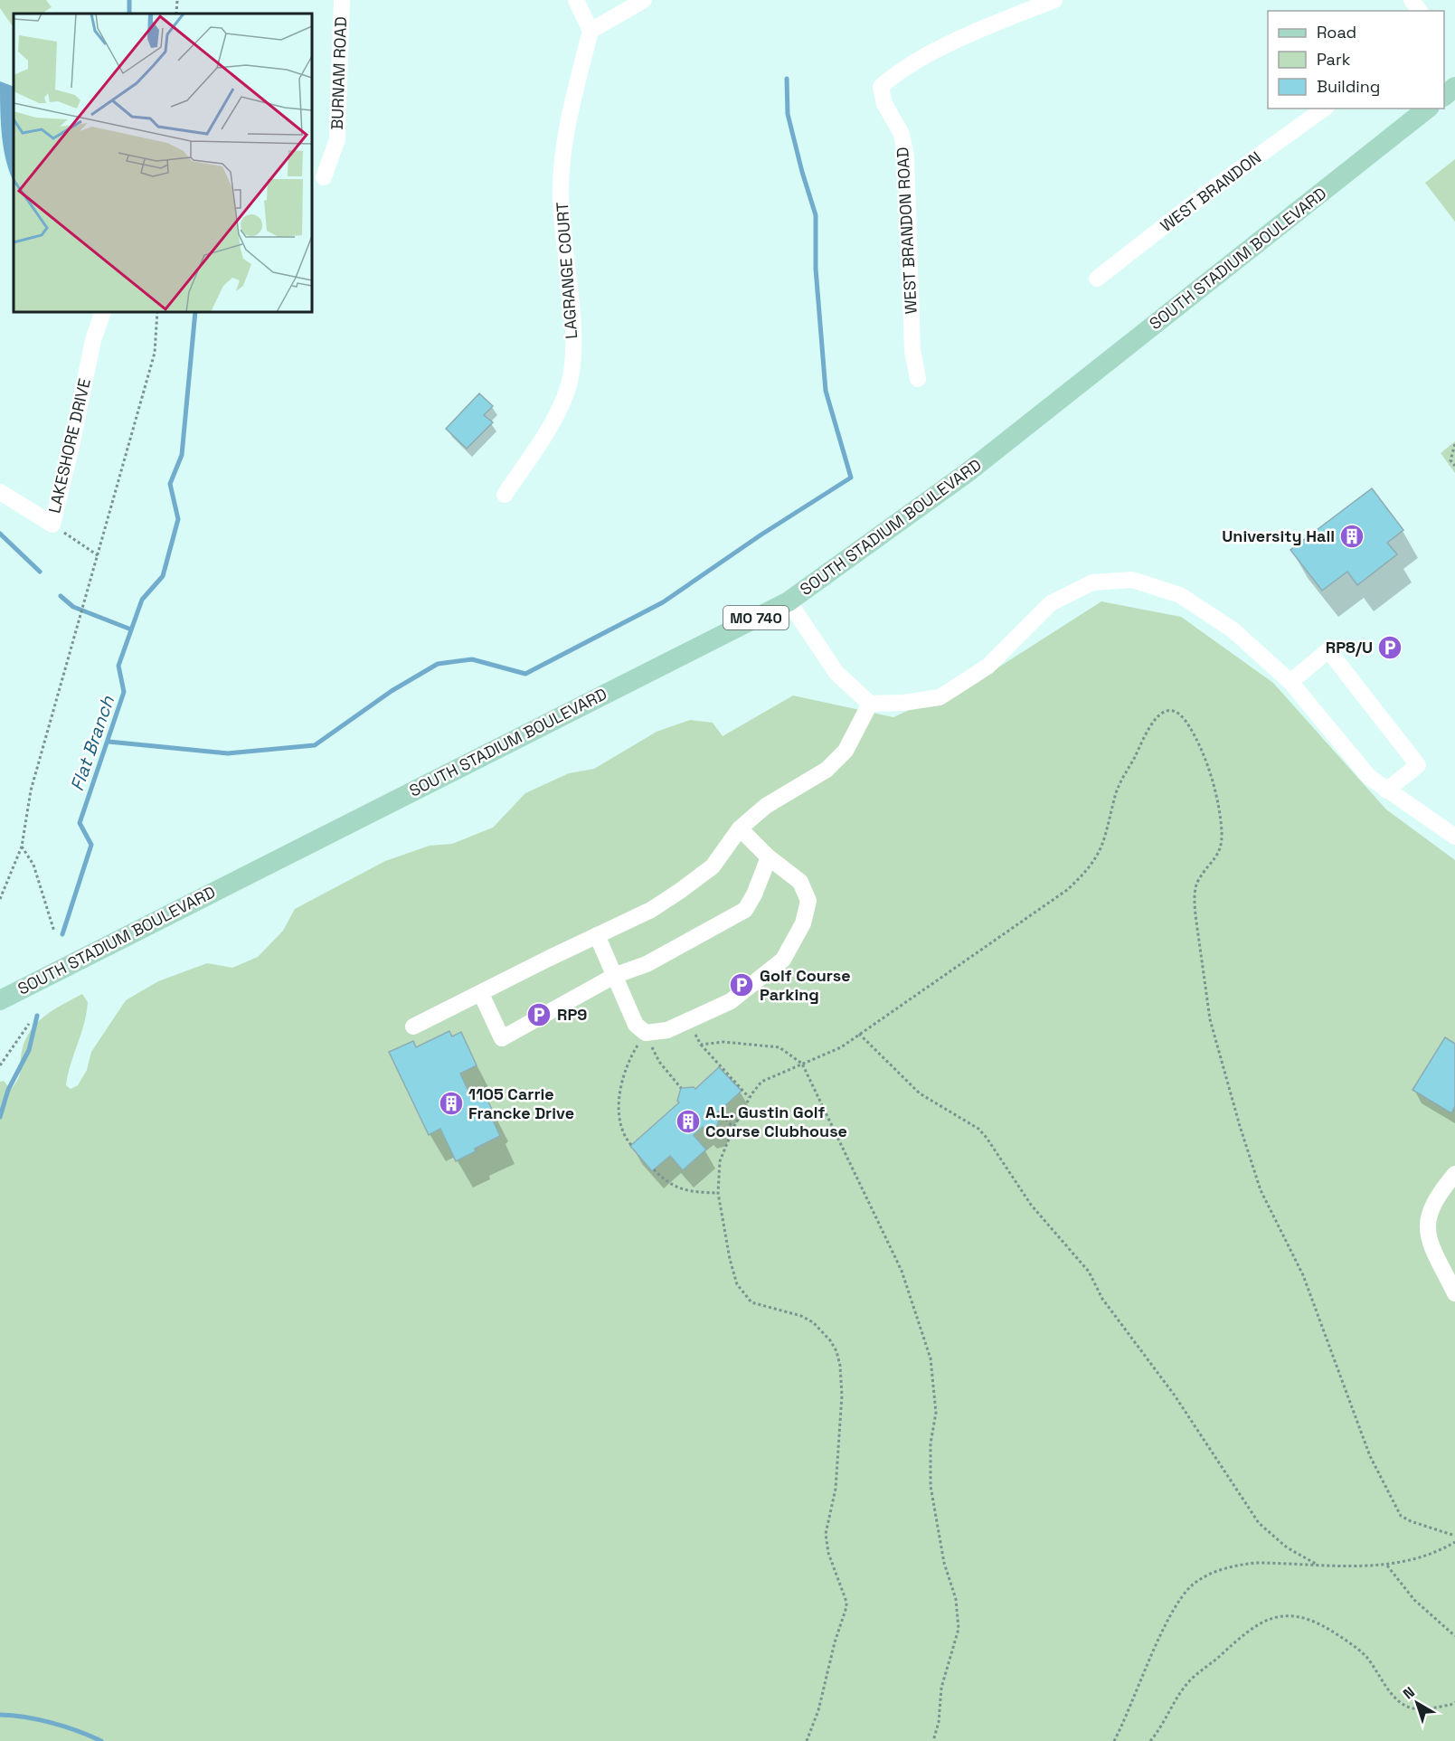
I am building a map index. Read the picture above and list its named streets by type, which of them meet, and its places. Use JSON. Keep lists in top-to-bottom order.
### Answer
{
  "streets": {
    "main road": ["SOUTH STADIUM BOULEVARD", "MO 740"],
    "street": [
      "BURNAM ROAD",
      "WEST BRANDON",
      "WEST BRANDON ROAD",
      "LAGRANGE COURT",
      "LAKESHORE DRIVE"
    ]
  },
  "water": ["Flat Branch"],
  "places": {
    "building": ["University Hall", "1105 Carrie Francke Drive", "A.L. Gustin Golf Course Clubhouse"],
    "parking": ["RP8/U", "Golf Course Parking", "RP9"]
  },
  "legend": ["Road", "Park", "Building"],
  "north": "top left"
}
